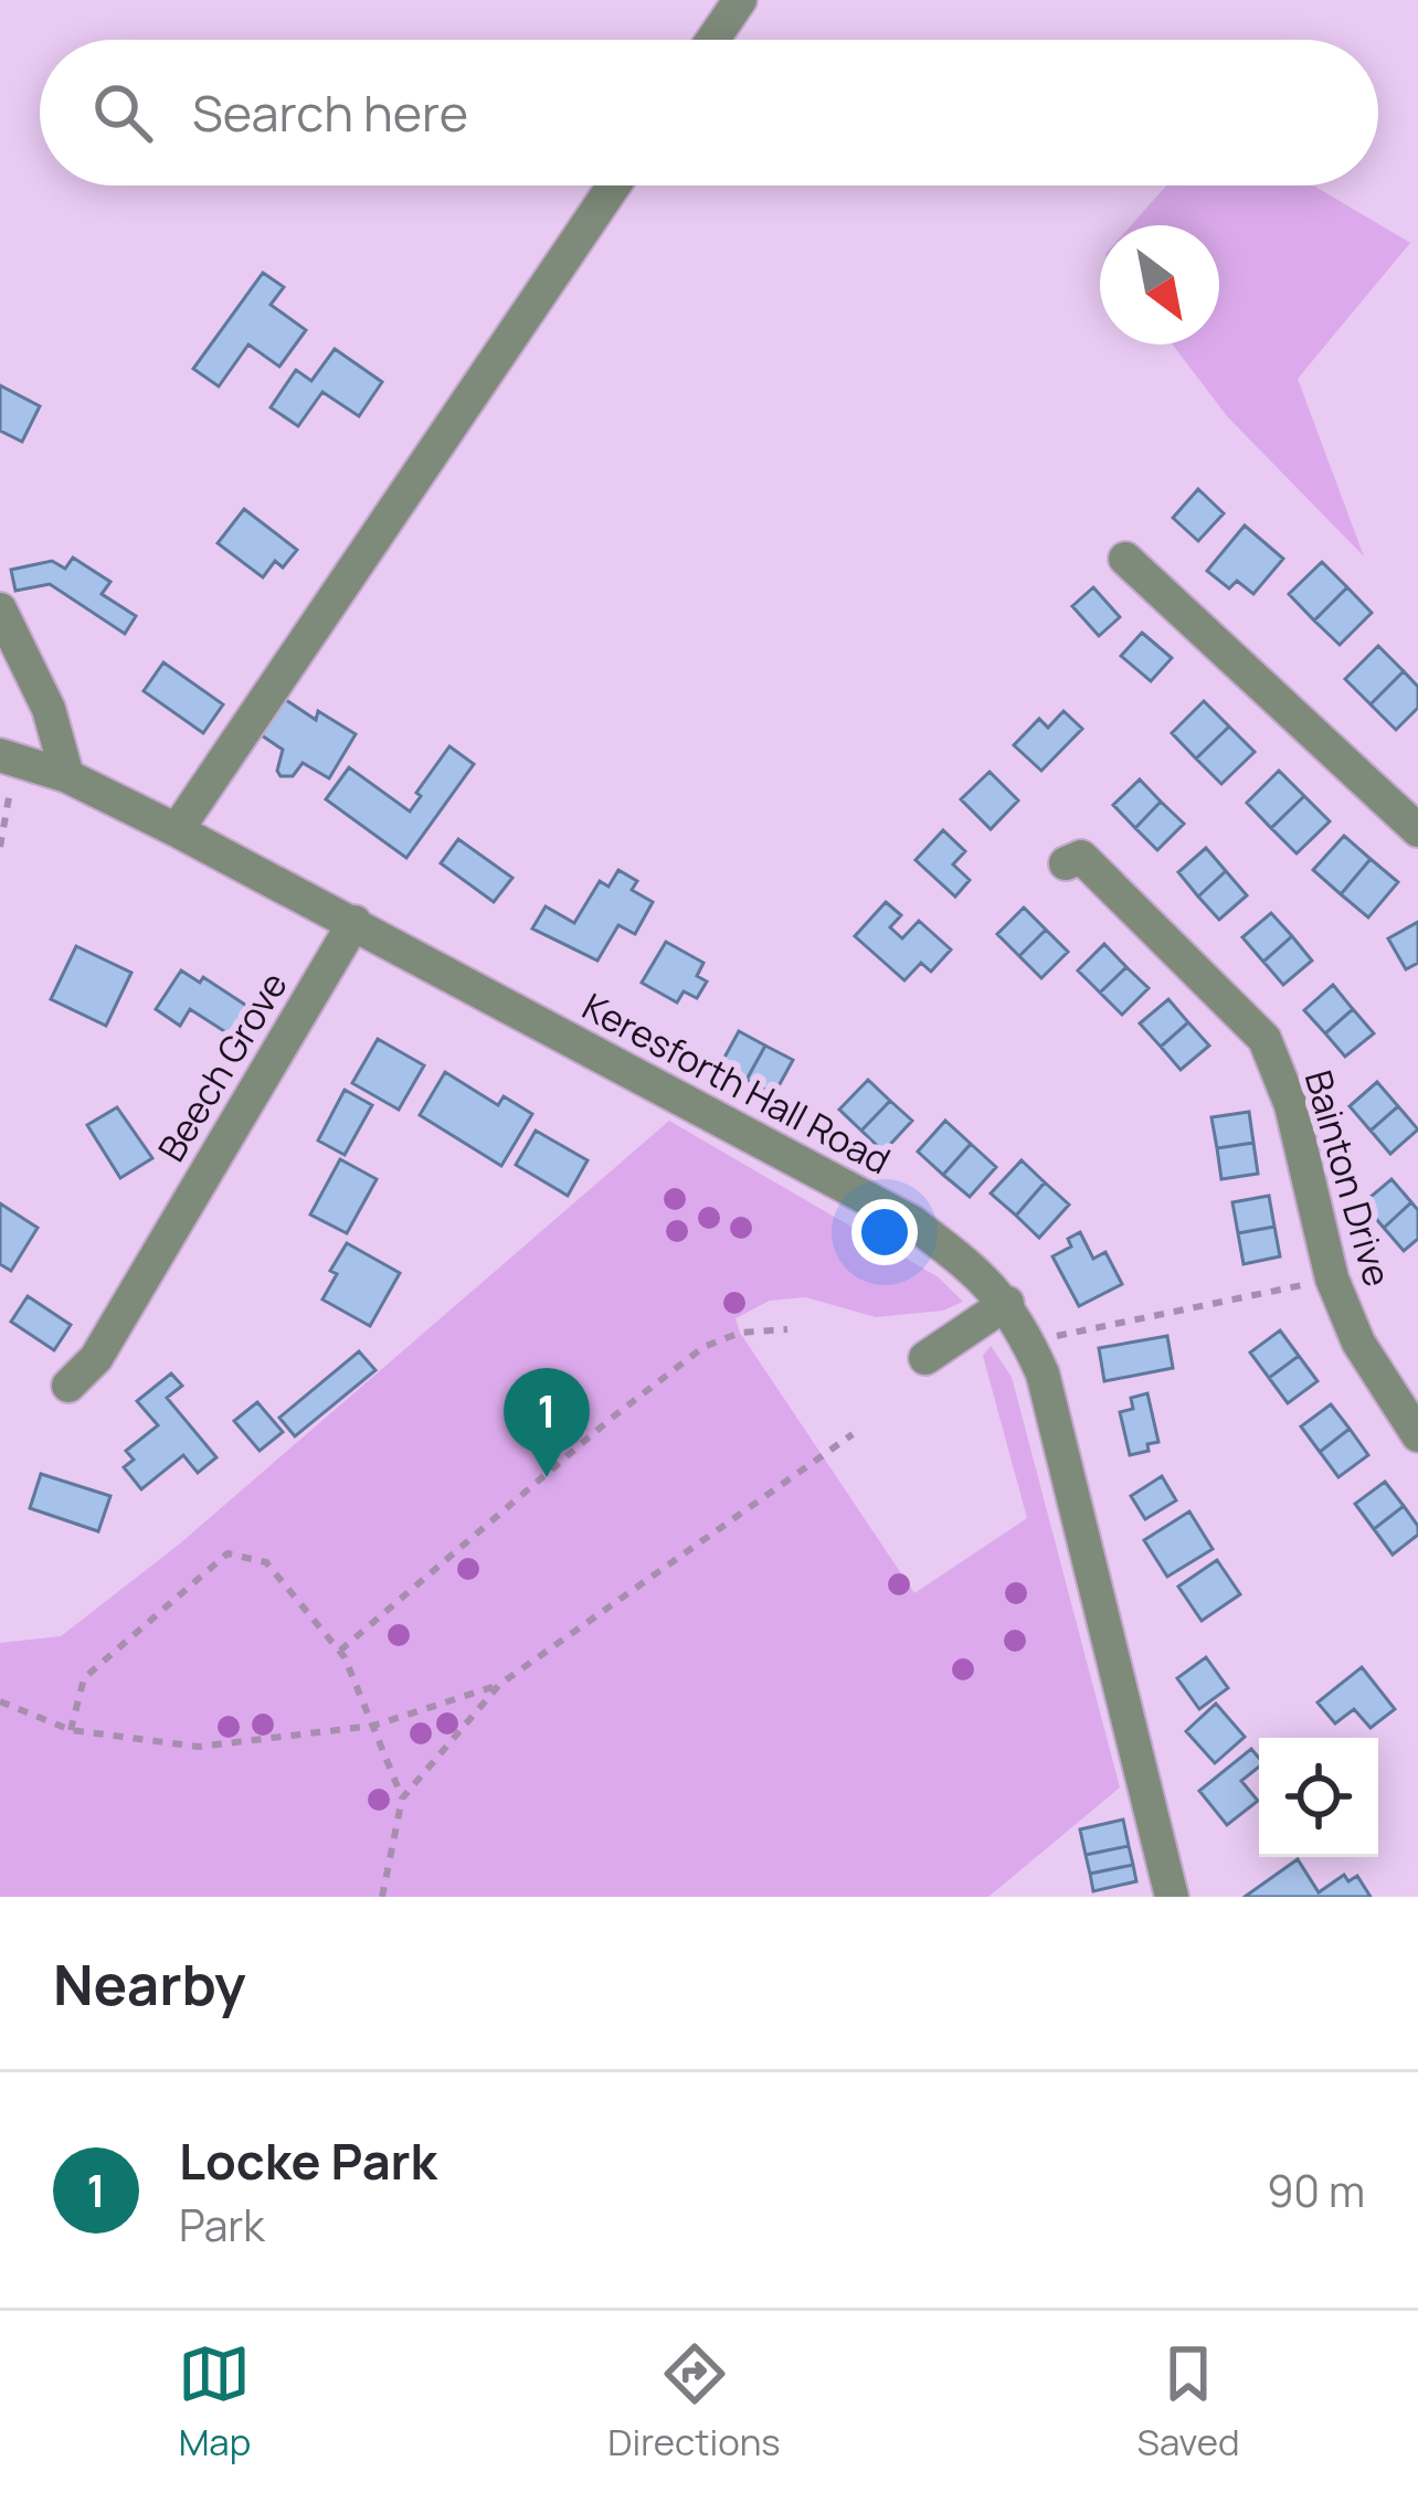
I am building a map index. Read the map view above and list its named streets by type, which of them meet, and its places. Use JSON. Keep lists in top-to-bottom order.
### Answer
{
  "streets": {
    "street": ["Beech Grove", "Keresforth Hall Road", "Bainton Drive"]
  },
  "crossings": [
    ["Beech Grove", "Keresforth Hall Road"]
  ],
  "north": "bottom right",
  "page": {
    "search": "Search here",
    "pins": "1",
    "heading": "Nearby",
    "list": [
      {
        "mark": "1",
        "name": "Locke Park",
        "note": "Park",
        "value": "90 m"
      }
    ],
    "nav": ["Map", "Directions", "Saved"]
  }
}
